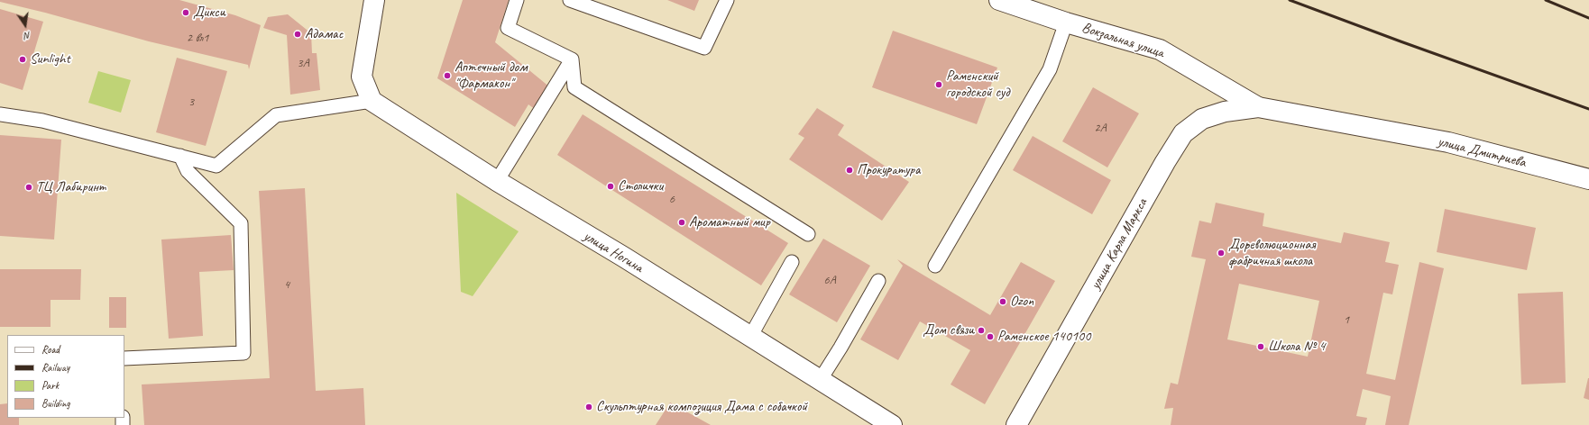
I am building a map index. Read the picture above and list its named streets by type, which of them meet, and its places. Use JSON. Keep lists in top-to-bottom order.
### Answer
{
  "streets": {
    "street": [
      "Вокзальная улица",
      "улица Дмитриева",
      "улица Карла Маркса",
      "улица Ногина"
    ]
  },
  "crossings": [
    ["Вокзальная улица", "улица Дмитриева"],
    ["Вокзальная улица", "улица Карла Маркса"],
    ["улица Дмитриева", "улица Карла Маркса"]
  ],
  "places": [
    "Дикси",
    "Адамас",
    "Sunlight",
    "Аптечный дом \"Фармакон\"",
    "Раменский городской суд",
    "Прокуратура",
    "Столички",
    "ТЦ Лабиринт",
    "Ароматный мир",
    "Дореволюционная фабричная школа",
    "Ozon",
    "Дом связи",
    "Раменское 140100",
    "Школа № 4",
    "Скульптурная композиция Дама с собачкой"
  ],
  "house_numbers": [
    "2 вл1",
    "3А",
    "3",
    "2А",
    "6",
    "6А",
    "4",
    "1"
  ],
  "legend": [
    "Road",
    "Railway",
    "Park",
    "Building"
  ],
  "north": "bottom"
}
